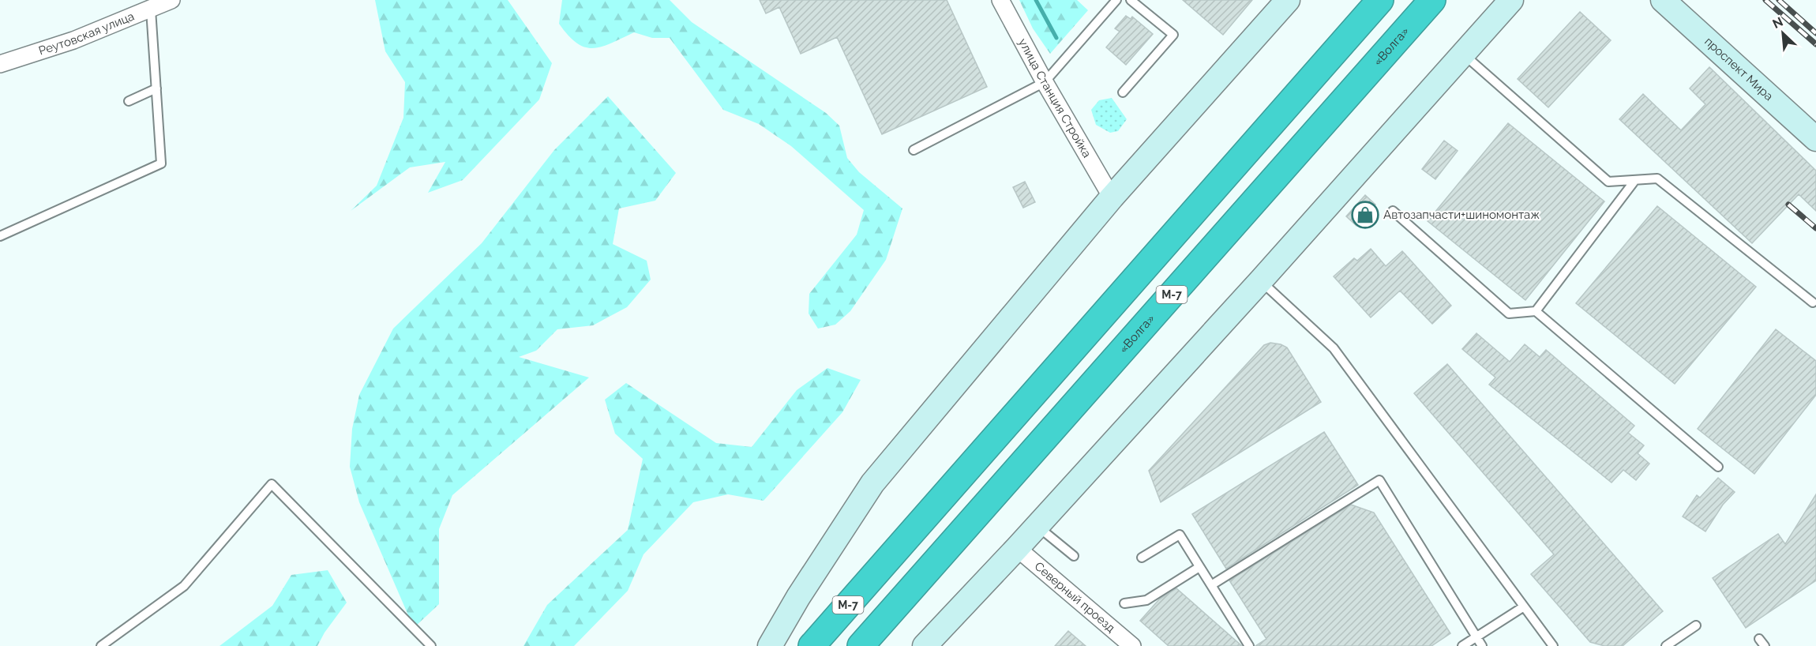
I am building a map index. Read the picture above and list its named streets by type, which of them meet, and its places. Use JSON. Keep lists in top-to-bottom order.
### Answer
{
  "streets": {
    "highway": ["«Волга»", "М-7"],
    "street": [
      "Реутовская улица",
      "проспект Мира",
      "улица Станция Стройка",
      "Северный проезд"
    ]
  },
  "places": {
    "shop": ["Автозапчасти+шиномонтаж"]
  },
  "north": "top left"
}
